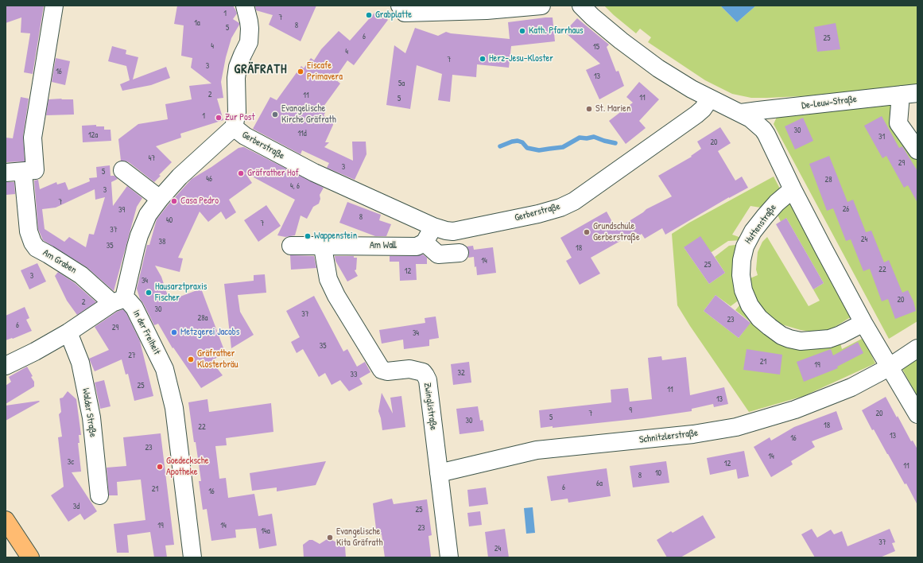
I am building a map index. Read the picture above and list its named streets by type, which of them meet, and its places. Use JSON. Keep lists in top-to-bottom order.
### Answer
{
  "streets": {
    "street": [
      "De-Leuw-Straße",
      "Gerberstraße",
      "Huttenstraße",
      "Am Wall",
      "Am Graben",
      "In der Freiheit",
      "Zwinglistraße",
      "Walder Straße",
      "Schnitzlerstraße"
    ]
  },
  "crossings": [
    ["Am Wall", "Zwinglistraße"],
    ["Am Graben", "In der Freiheit"],
    ["Zwinglistraße", "Schnitzlerstraße"]
  ],
  "districts": ["GRÄFRATH"],
  "places": [
    "Grabplatte",
    "Kath. Pfarrhaus",
    "Herz-Jesu-Kloster",
    "Eiscafe Primavera",
    "St. Marien",
    "Evangelische Kirche Gräfrath",
    "Zur Post",
    "Gräfrather Hof",
    "Casa Pedro",
    "Grundschule Gerberstraße",
    "Wappenstein",
    "Hausarztpraxis Fischer",
    "Metzgerei Jacobs",
    "Gräfrather Klosterbräu",
    "Goedecksche Apotheke",
    "Evangelische Kita Gräfrath"
  ],
  "house_numbers": [
    "1",
    "7",
    "1a",
    "8",
    "5",
    "6",
    "25",
    "4",
    "15",
    "4",
    "7",
    "3",
    "16",
    "13",
    "5a",
    "2",
    "11",
    "11",
    "5",
    "1",
    "30",
    "11d",
    "12a",
    "31",
    "20",
    "47",
    "29",
    "3",
    "5",
    "46",
    "28",
    "4, 6",
    "3",
    "7",
    "26",
    "39",
    "8",
    "40",
    "7",
    "37",
    "24",
    "38",
    "35",
    "18",
    "14",
    "25",
    "22",
    "12",
    "3",
    "34",
    "20",
    "2",
    "30",
    "37",
    "28a",
    "23",
    "6",
    "29",
    "34",
    "35",
    "27",
    "21",
    "19",
    "32",
    "33",
    "25",
    "11",
    "13",
    "9",
    "7",
    "20",
    "5",
    "30",
    "18",
    "22",
    "13",
    "16",
    "23",
    "14",
    "3c",
    "12",
    "11",
    "10",
    "8",
    "6a",
    "6",
    "21",
    "16",
    "3d",
    "25",
    "19",
    "14",
    "23",
    "14a",
    "37",
    "24"
  ]
}
